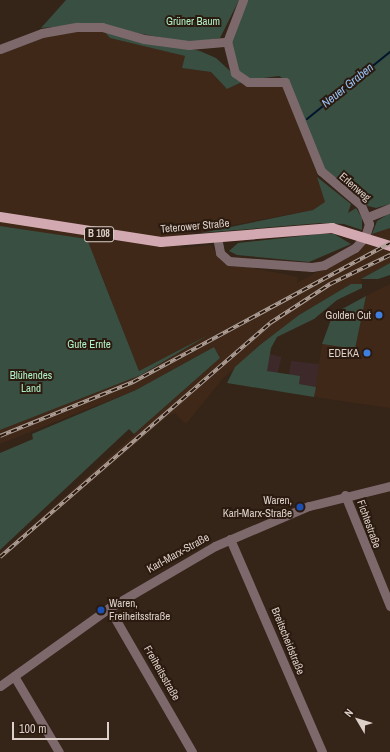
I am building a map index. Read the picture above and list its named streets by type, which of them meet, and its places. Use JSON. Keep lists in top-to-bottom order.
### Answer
{
  "streets": {
    "main road": ["Teterower Straße", "B 108"],
    "street": [
      "Erlenweg",
      "Fichtestraße",
      "Karl-Marx-Straße",
      "Breitscheidstraße",
      "Freiheitsstraße"
    ]
  },
  "crossings": [
    ["Erlenweg", "Teterower Straße"],
    ["Fichtestraße", "Karl-Marx-Straße"],
    ["Karl-Marx-Straße", "Breitscheidstraße"],
    ["Karl-Marx-Straße", "Freiheitsstraße"]
  ],
  "water": ["Neuer Graben"],
  "parks": ["Grüner Baum", "Gute Ernte", "Blühendes Land"],
  "places": [
    "Golden Cut",
    "EDEKA",
    "Waren, Karl-Marx-Straße",
    "Waren, Freiheitsstraße"
  ],
  "scale_bar": "100 m",
  "north": "top left"
}
